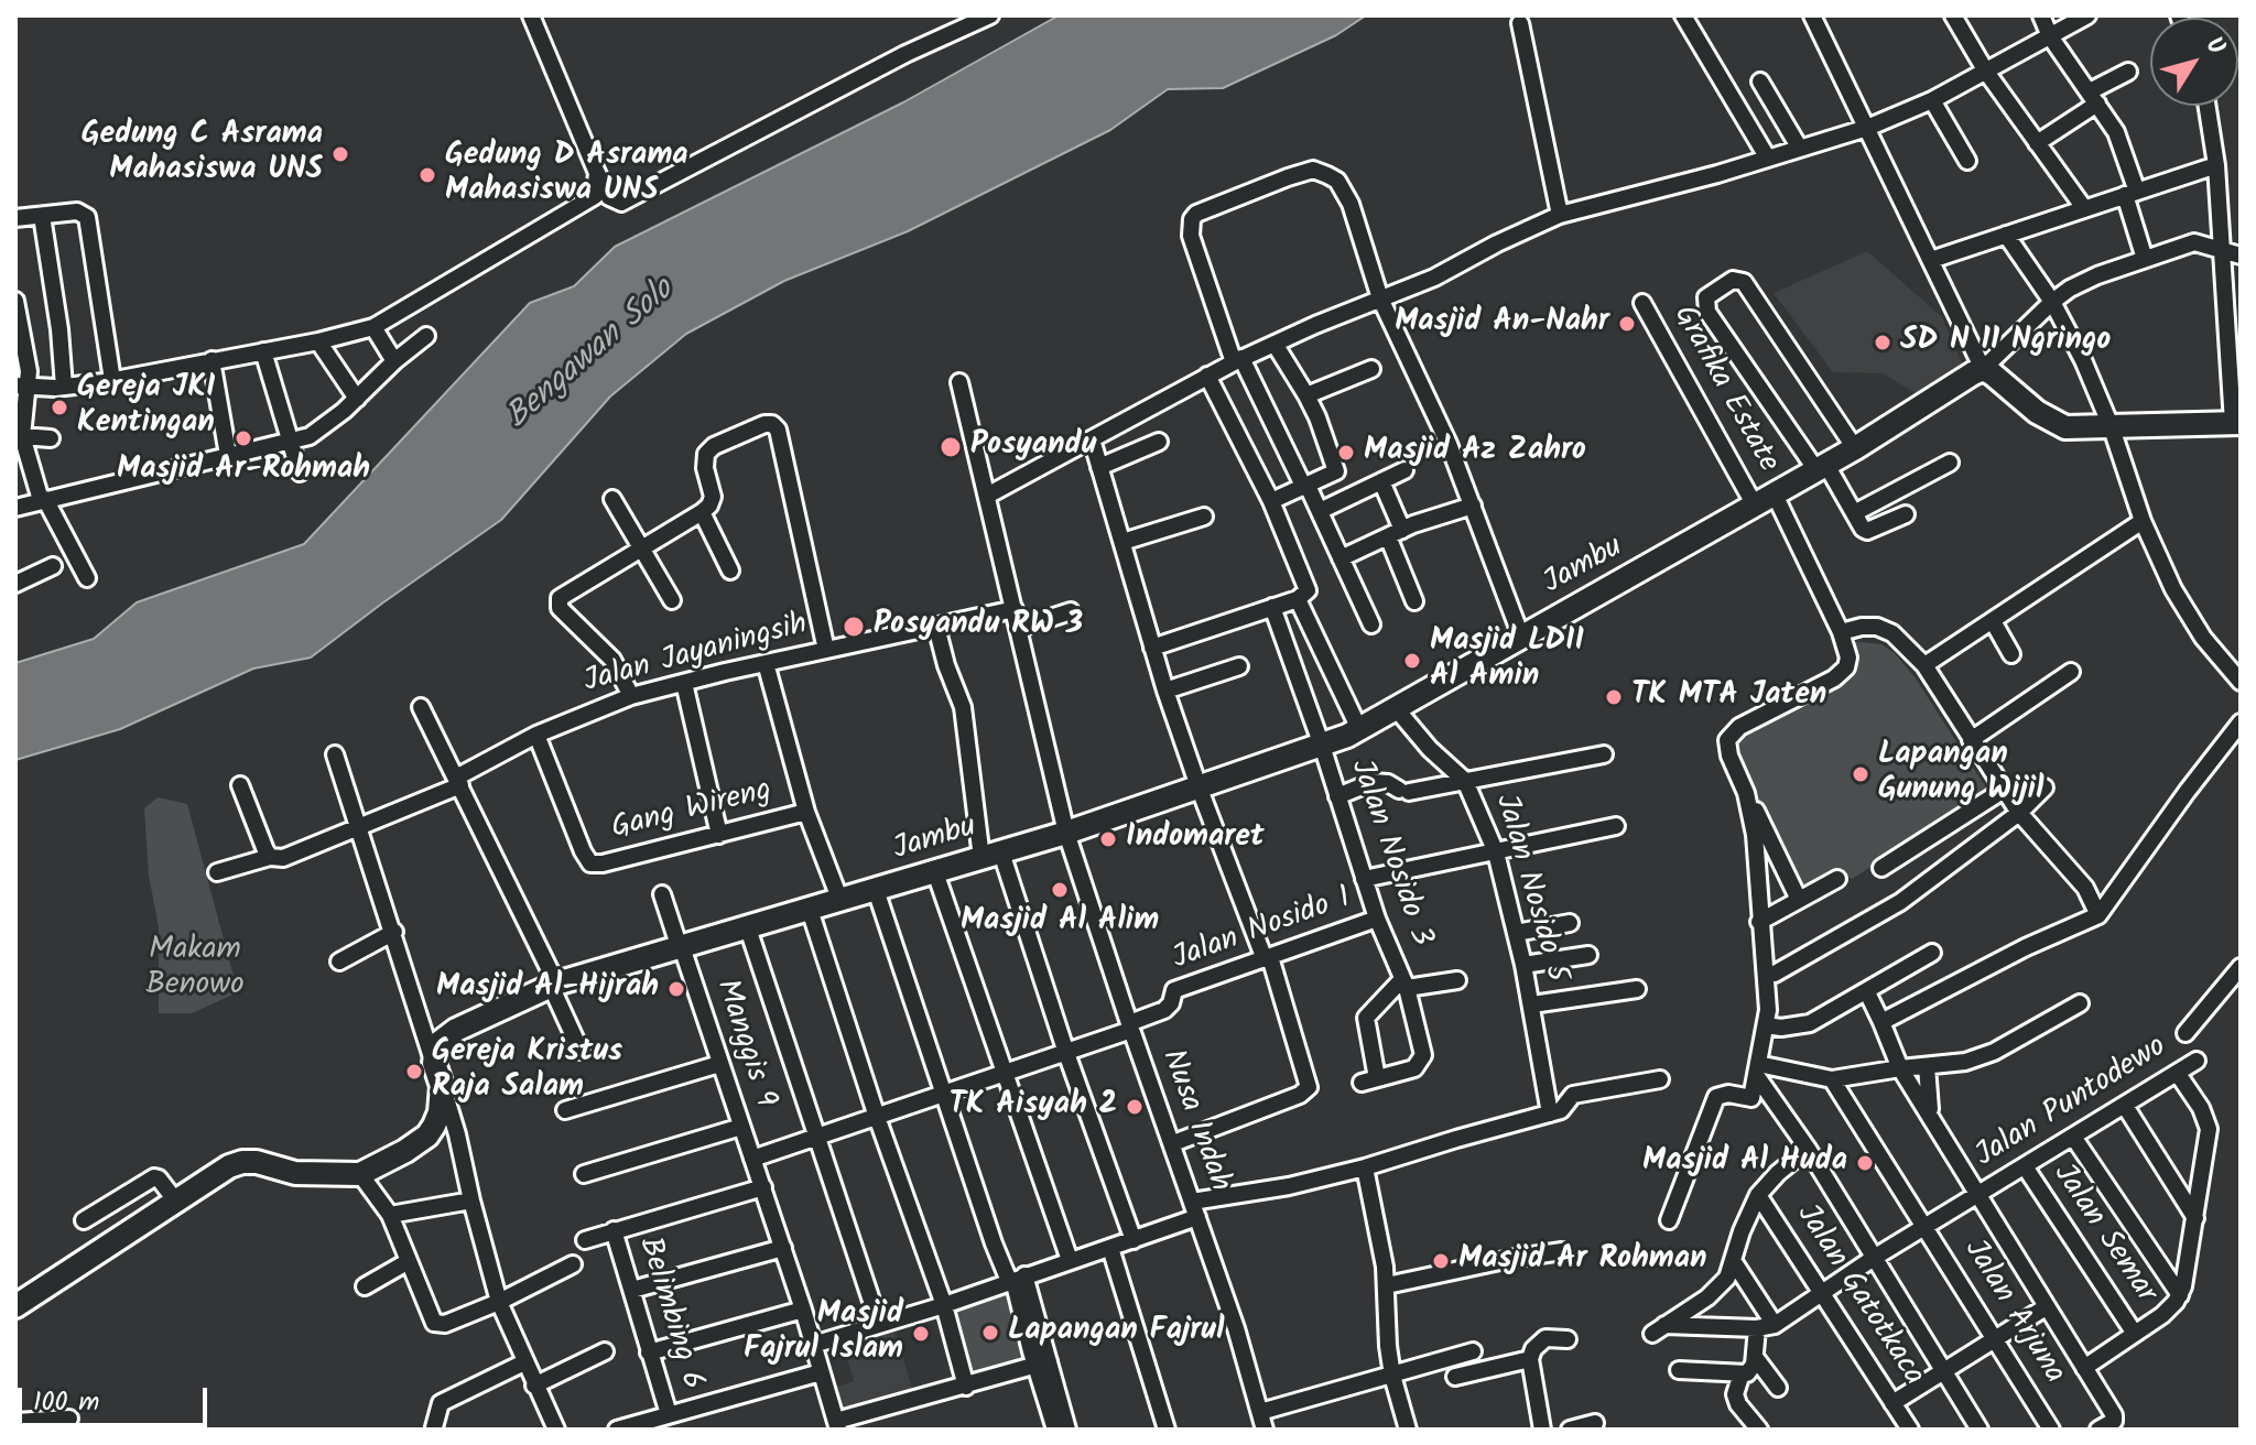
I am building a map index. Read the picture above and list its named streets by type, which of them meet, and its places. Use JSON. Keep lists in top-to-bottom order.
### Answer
{
  "streets": {
    "street": [
      "Grafika Estate",
      "Jambu",
      "Jalan Jayaningsih",
      "Gang Wireng",
      "Jalan Nosido 3",
      "Jalan Nosido 5",
      "Jalan Nosido 1",
      "Manggis 9",
      "Jalan Puntodewo",
      "Nusa Indah",
      "Jalan Semar",
      "Jalan Gatotkaca",
      "Jalan Arjuna",
      "Belimbing 6"
    ]
  },
  "crossings": [
    ["Grafika Estate", "Jambu"],
    ["Jambu", "Jalan Nosido 3"],
    ["Jambu", "Jalan Nosido 5"],
    ["Jambu", "Manggis 9"],
    ["Jambu", "Nusa Indah"],
    ["Jalan Jayaningsih", "Gang Wireng"],
    ["Jalan Jayaningsih", "Nusa Indah"],
    ["Jalan Nosido 3", "Jalan Nosido 1"],
    ["Jalan Nosido 1", "Manggis 9"],
    ["Jalan Nosido 1", "Nusa Indah"],
    ["Jalan Puntodewo", "Jalan Semar"],
    ["Jalan Puntodewo", "Jalan Gatotkaca"],
    ["Jalan Puntodewo", "Jalan Arjuna"]
  ],
  "water": ["Bengawan Solo"],
  "parks": ["Makam Benowo"],
  "places": [
    "Gedung C Asrama Mahasiswa UNS",
    "Gedung D Asrama Mahasiswa UNS",
    "Masjid An-Nahr",
    "SD N 11 Ngringo",
    "Gereja JKI Kentingan",
    "Masjid Ar-Rohmah",
    "Posyandu",
    "Masjid Az Zahro",
    "Posyandu RW 3",
    "Masjid LDII Al Amin",
    "TK MTA Jaten",
    "Lapangan Gunung Wijil",
    "Indomaret",
    "Masjid Al Alim",
    "Masjid Al-Hijrah",
    "Gereja Kristus Raja Salam",
    "TK Aisyah 2",
    "Masjid Al Huda",
    "Masjid Ar Rohman",
    "Lapangan Fajrul",
    "Masjid Fajrul Islam"
  ],
  "scale_bar": "100 m",
  "north": "top right"
}
